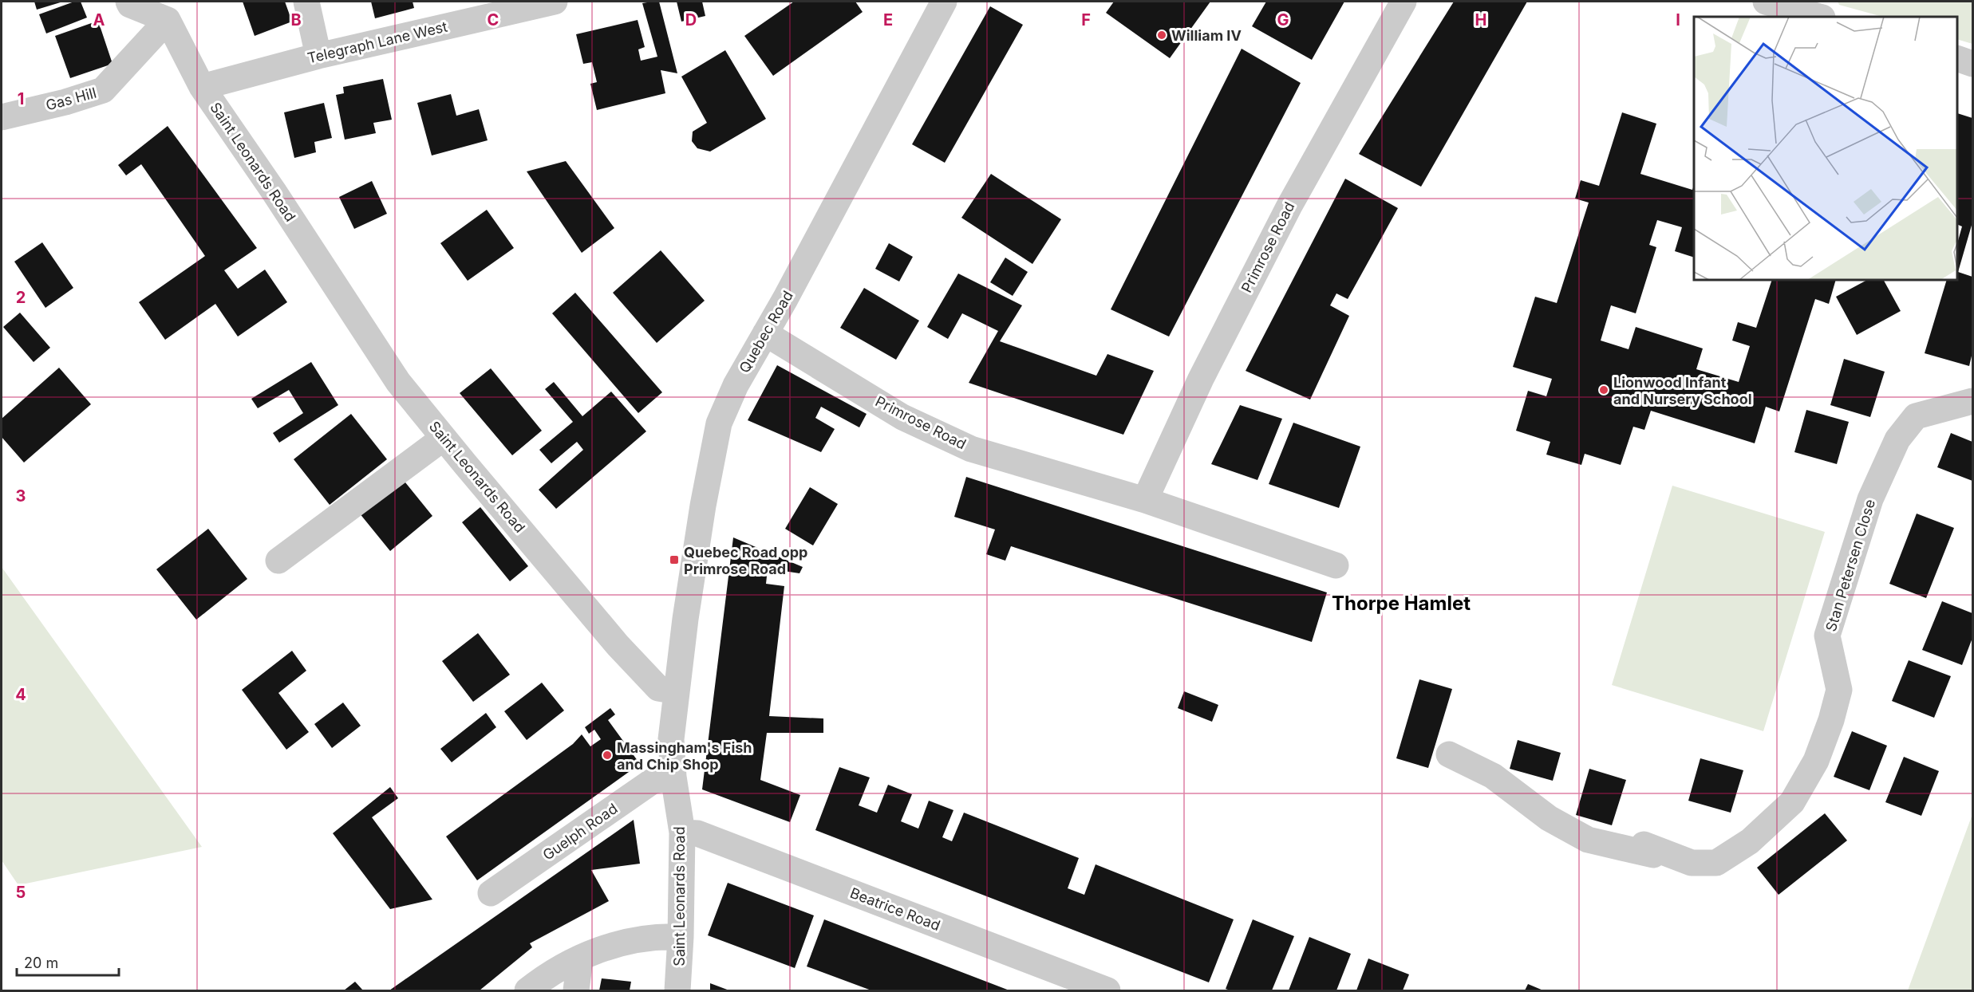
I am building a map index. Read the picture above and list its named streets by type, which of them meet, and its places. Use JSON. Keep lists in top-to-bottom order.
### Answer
{
  "streets": {
    "street": [
      "Telegraph Lane West",
      "Gas Hill",
      "Saint Leonards Road",
      "Primrose Road",
      "Quebec Road",
      "Stan Petersen Close",
      "Guelph Road",
      "Beatrice Road"
    ]
  },
  "crossings": [
    ["Telegraph Lane West", "Saint Leonards Road"],
    ["Gas Hill", "Saint Leonards Road"],
    ["Saint Leonards Road", "Quebec Road"],
    ["Saint Leonards Road", "Guelph Road"],
    ["Saint Leonards Road", "Beatrice Road"],
    ["Primrose Road", "Quebec Road"]
  ],
  "districts": ["Thorpe Hamlet"],
  "places": {
    "other": ["William IV", "Lionwood Infant and Nursery School", "Massingham's Fish and Chip Shop"],
    "transit": ["Quebec Road opp Primrose Road"]
  },
  "scale_bar": "20 m",
  "grid": {
    "columns": [
      "A",
      "B",
      "C",
      "D",
      "E",
      "F",
      "G",
      "H",
      "I"
    ],
    "rows": [
      "1",
      "2",
      "3",
      "4",
      "5"
    ]
  }
}
